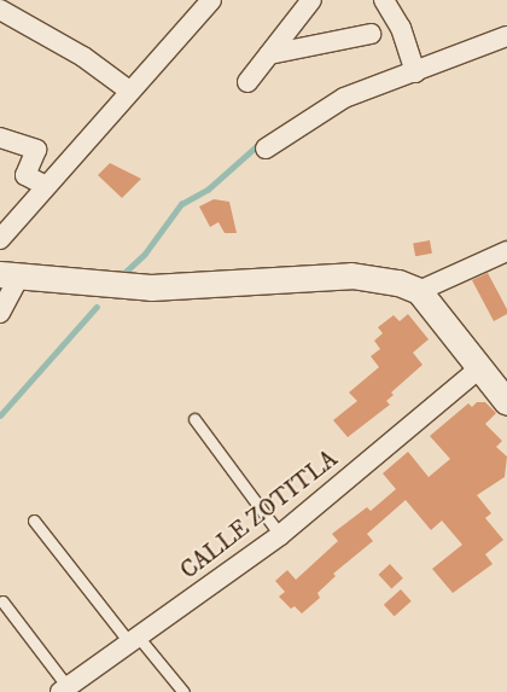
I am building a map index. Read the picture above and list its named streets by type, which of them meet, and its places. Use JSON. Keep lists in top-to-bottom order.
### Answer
{
  "streets": {
    "street": ["CALLE ZOTITLA"]
  }
}
